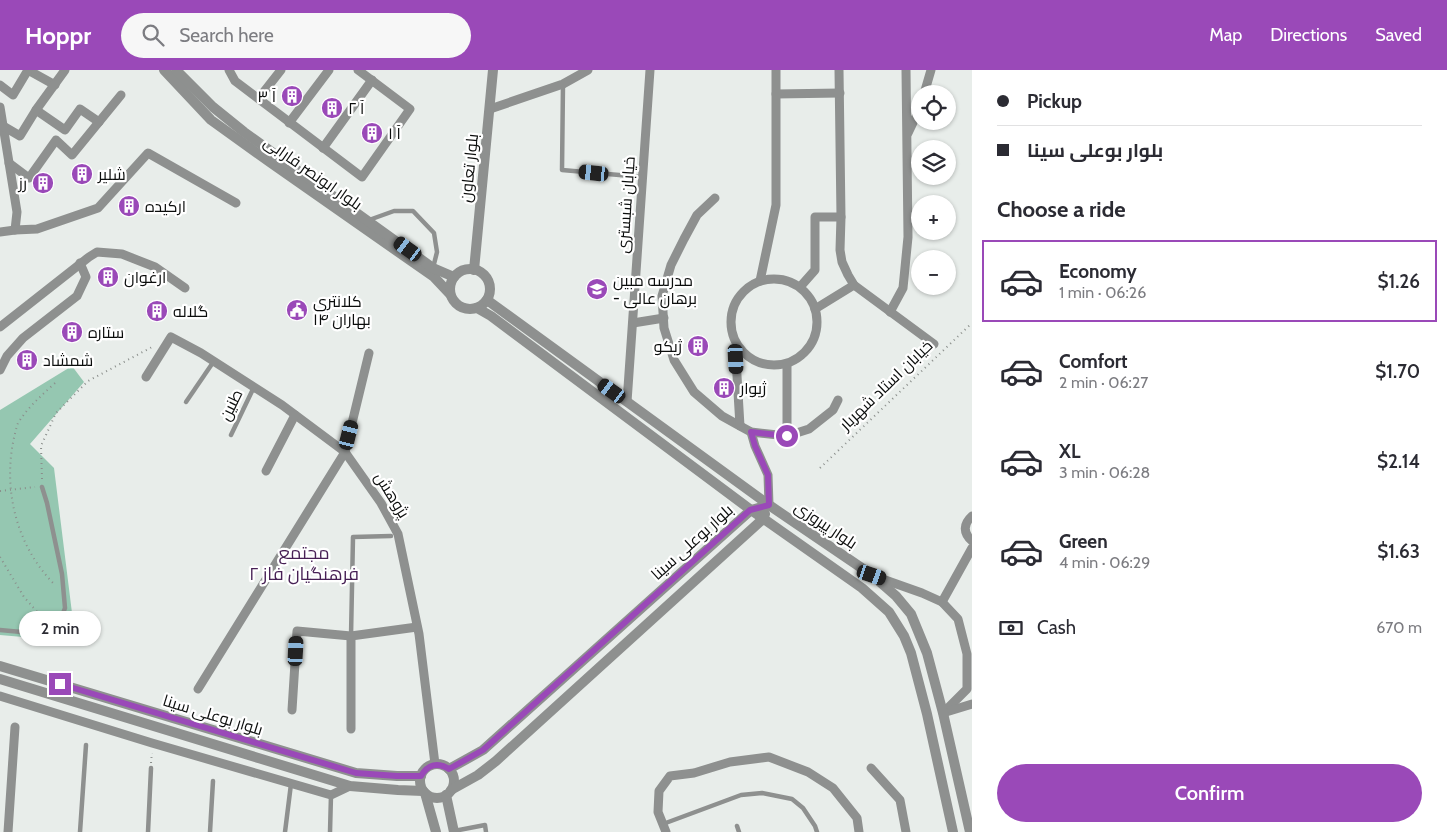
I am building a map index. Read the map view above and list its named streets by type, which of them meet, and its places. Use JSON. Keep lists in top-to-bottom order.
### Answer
{
  "streets": {
    "street": [
      "بلوار تعاون",
      "بلوار ابونصر فارابی",
      "خیابان شبستری",
      "پژوهش",
      "بلوار پیروزی",
      "بلوار بوعلی سینا"
    ],
    "lane": ["طنین"],
    "path": ["خیابان استاد شهریار"]
  },
  "crossings": [
    ["بلوار تعاون", "بلوار ابونصر فارابی"],
    ["بلوار تعاون", "بلوار پیروزی"],
    ["بلوار ابونصر فارابی", "بلوار پیروزی"],
    ["خیابان شبستری", "بلوار پیروزی"],
    ["طنین", "پژوهش"],
    ["پژوهش", "بلوار بوعلی سینا"],
    ["بلوار پیروزی", "بلوار بوعلی سینا"]
  ],
  "districts": ["مجتمع فرهنگیان فاز ۲"],
  "places": {
    "building": [
      "آ ۳",
      "آ ۲",
      "آ ۱",
      "شلیر",
      "رز",
      "ارکیده",
      "ارغوان",
      "گلاله",
      "ستاره",
      "ژیکو",
      "شمشاد",
      "ژیوار"
    ],
    "school or university": ["مدرسه مبین - برهان عالی"],
    "public building": ["کلانتری ۱۴ بهاران"]
  },
  "page": {
    "header": "Hoppr",
    "search": "Search here",
    "nav": ["Map", "Directions", "Saved"],
    "banner": ["Pickup", "بلوار بوعلی سینا"],
    "map_buttons": ["+", "−"],
    "heading": "Choose a ride",
    "list": [
      {
        "name": "Economy",
        "note": "1 min · 06:26",
        "value": "$1.26"
      },
      {
        "name": "Comfort",
        "note": "2 min · 06:27",
        "value": "$1.70"
      },
      {
        "name": "XL",
        "note": "3 min · 06:28",
        "value": "$2.14"
      },
      {
        "name": "Green",
        "note": "4 min · 06:29",
        "value": "$1.63"
      }
    ],
    "pay": ["Cash", "670 m"],
    "bubble": "2 min",
    "buttons": "Confirm"
  }
}
